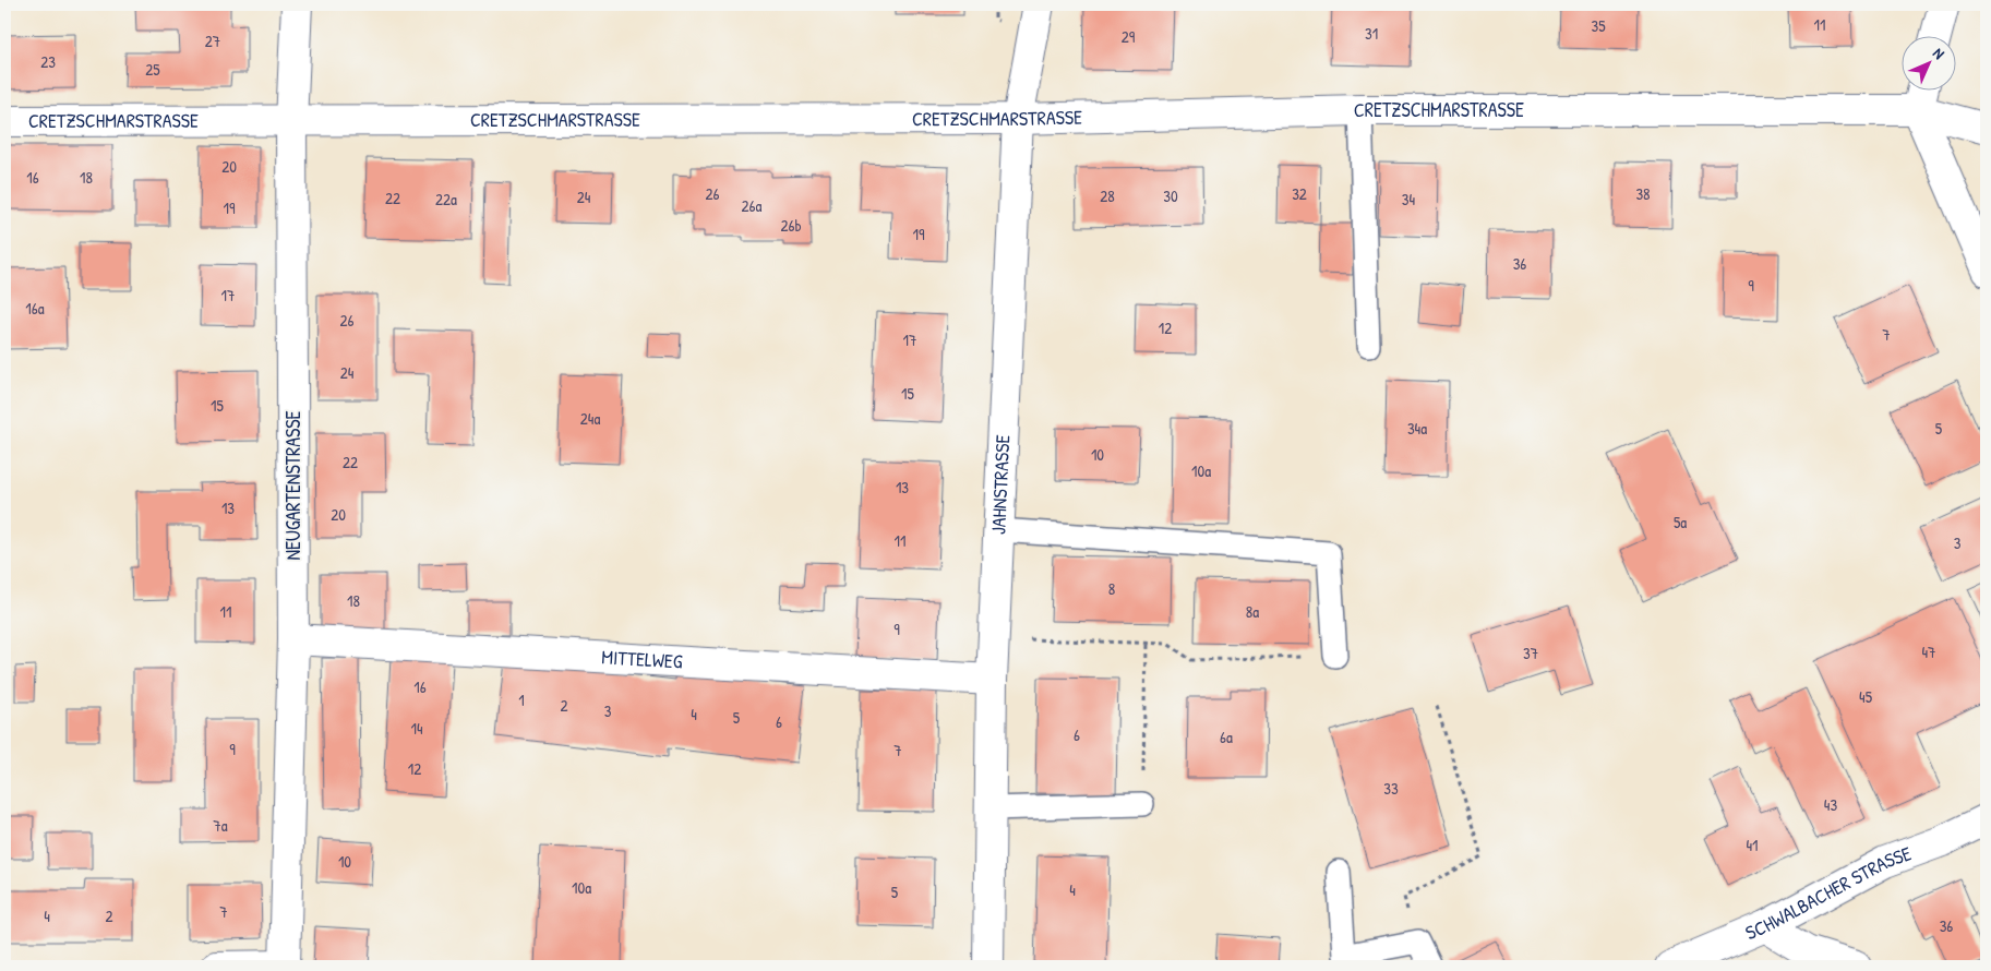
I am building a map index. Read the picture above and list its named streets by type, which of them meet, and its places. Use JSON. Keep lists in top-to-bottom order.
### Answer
{
  "streets": {
    "street": [
      "CRETZSCHMARSTRASSE",
      "JAHNSTRASSE",
      "NEUGARTENSTRASSE",
      "MITTELWEG",
      "SCHWALBACHER STRASSE"
    ]
  },
  "crossings": [
    ["CRETZSCHMARSTRASSE", "JAHNSTRASSE"],
    ["CRETZSCHMARSTRASSE", "NEUGARTENSTRASSE"],
    ["JAHNSTRASSE", "MITTELWEG"],
    ["NEUGARTENSTRASSE", "MITTELWEG"]
  ],
  "house_numbers": [
    "11",
    "35",
    "31",
    "29",
    "27",
    "23",
    "25",
    "20",
    "16",
    "18",
    "26",
    "32",
    "38",
    "28",
    "30",
    "24",
    "22",
    "22a",
    "34",
    "26a",
    "19",
    "26b",
    "19",
    "36",
    "9",
    "17",
    "16a",
    "26",
    "12",
    "7",
    "17",
    "24",
    "15",
    "15",
    "24a",
    "34a",
    "5",
    "10",
    "22",
    "10a",
    "13",
    "13",
    "20",
    "5a",
    "11",
    "3",
    "8",
    "18",
    "11",
    "8a",
    "9",
    "47",
    "37",
    "16",
    "45",
    "1",
    "2",
    "3",
    "4",
    "5",
    "6",
    "14",
    "6",
    "6a",
    "9",
    "7",
    "12",
    "33",
    "43",
    "7a",
    "41",
    "10",
    "10a",
    "4",
    "5",
    "7",
    "4",
    "2",
    "36"
  ],
  "north": "top right"
}
